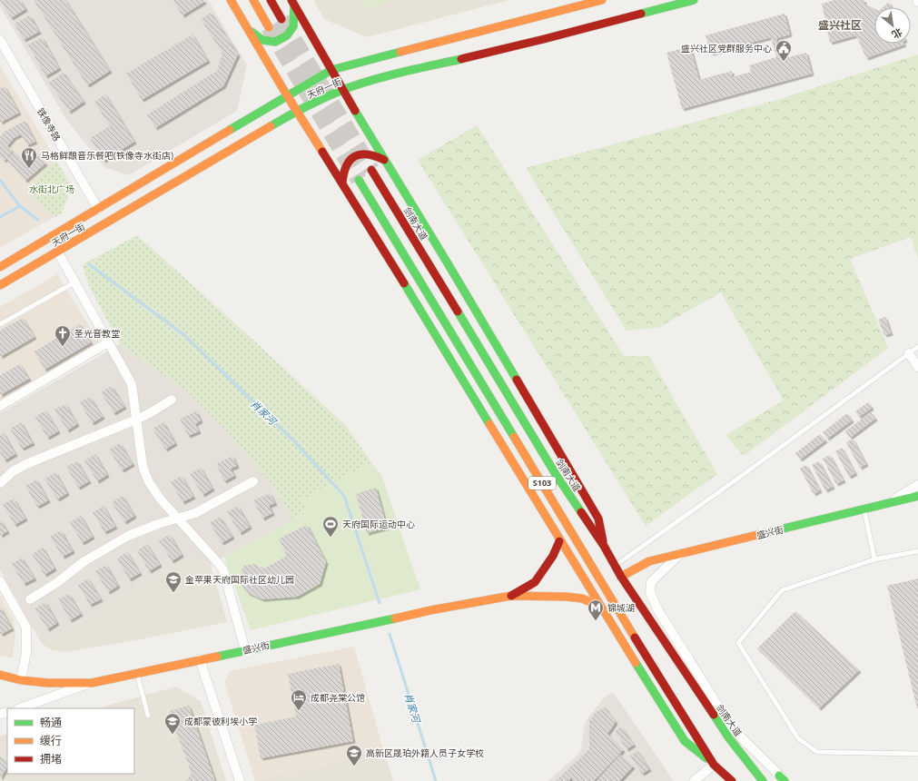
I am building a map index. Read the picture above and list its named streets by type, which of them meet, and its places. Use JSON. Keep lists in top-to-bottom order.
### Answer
{
  "streets": {
    "main road": [
      "天府一街",
      "剑南大道",
      "S103",
      "盛兴街"
    ],
    "street": ["铁像寺路"]
  },
  "crossings": [
    ["天府一街", "铁像寺路"],
    ["剑南大道", "盛兴街"]
  ],
  "districts": ["盛兴社区"],
  "water": ["肖家河"],
  "parks": ["水街北广场"],
  "places": {
    "public building": ["盛兴社区党群服务中心"],
    "restaurant": ["马格鲜酿音乐餐吧(铁像寺水街店)"],
    "church": ["圣光音教堂"],
    "sports": ["天府国际运动中心"],
    "school or university": ["金苹果天府国际社区幼儿园", "成都蒙彼利埃小学", "高新区晟珀外籍人员子女学校"],
    "metro station": ["锦城湖"],
    "hotel": ["成都尧棠公馆"]
  },
  "legend": ["畅通", "缓行", "拥堵"],
  "north": "bottom right"
}
